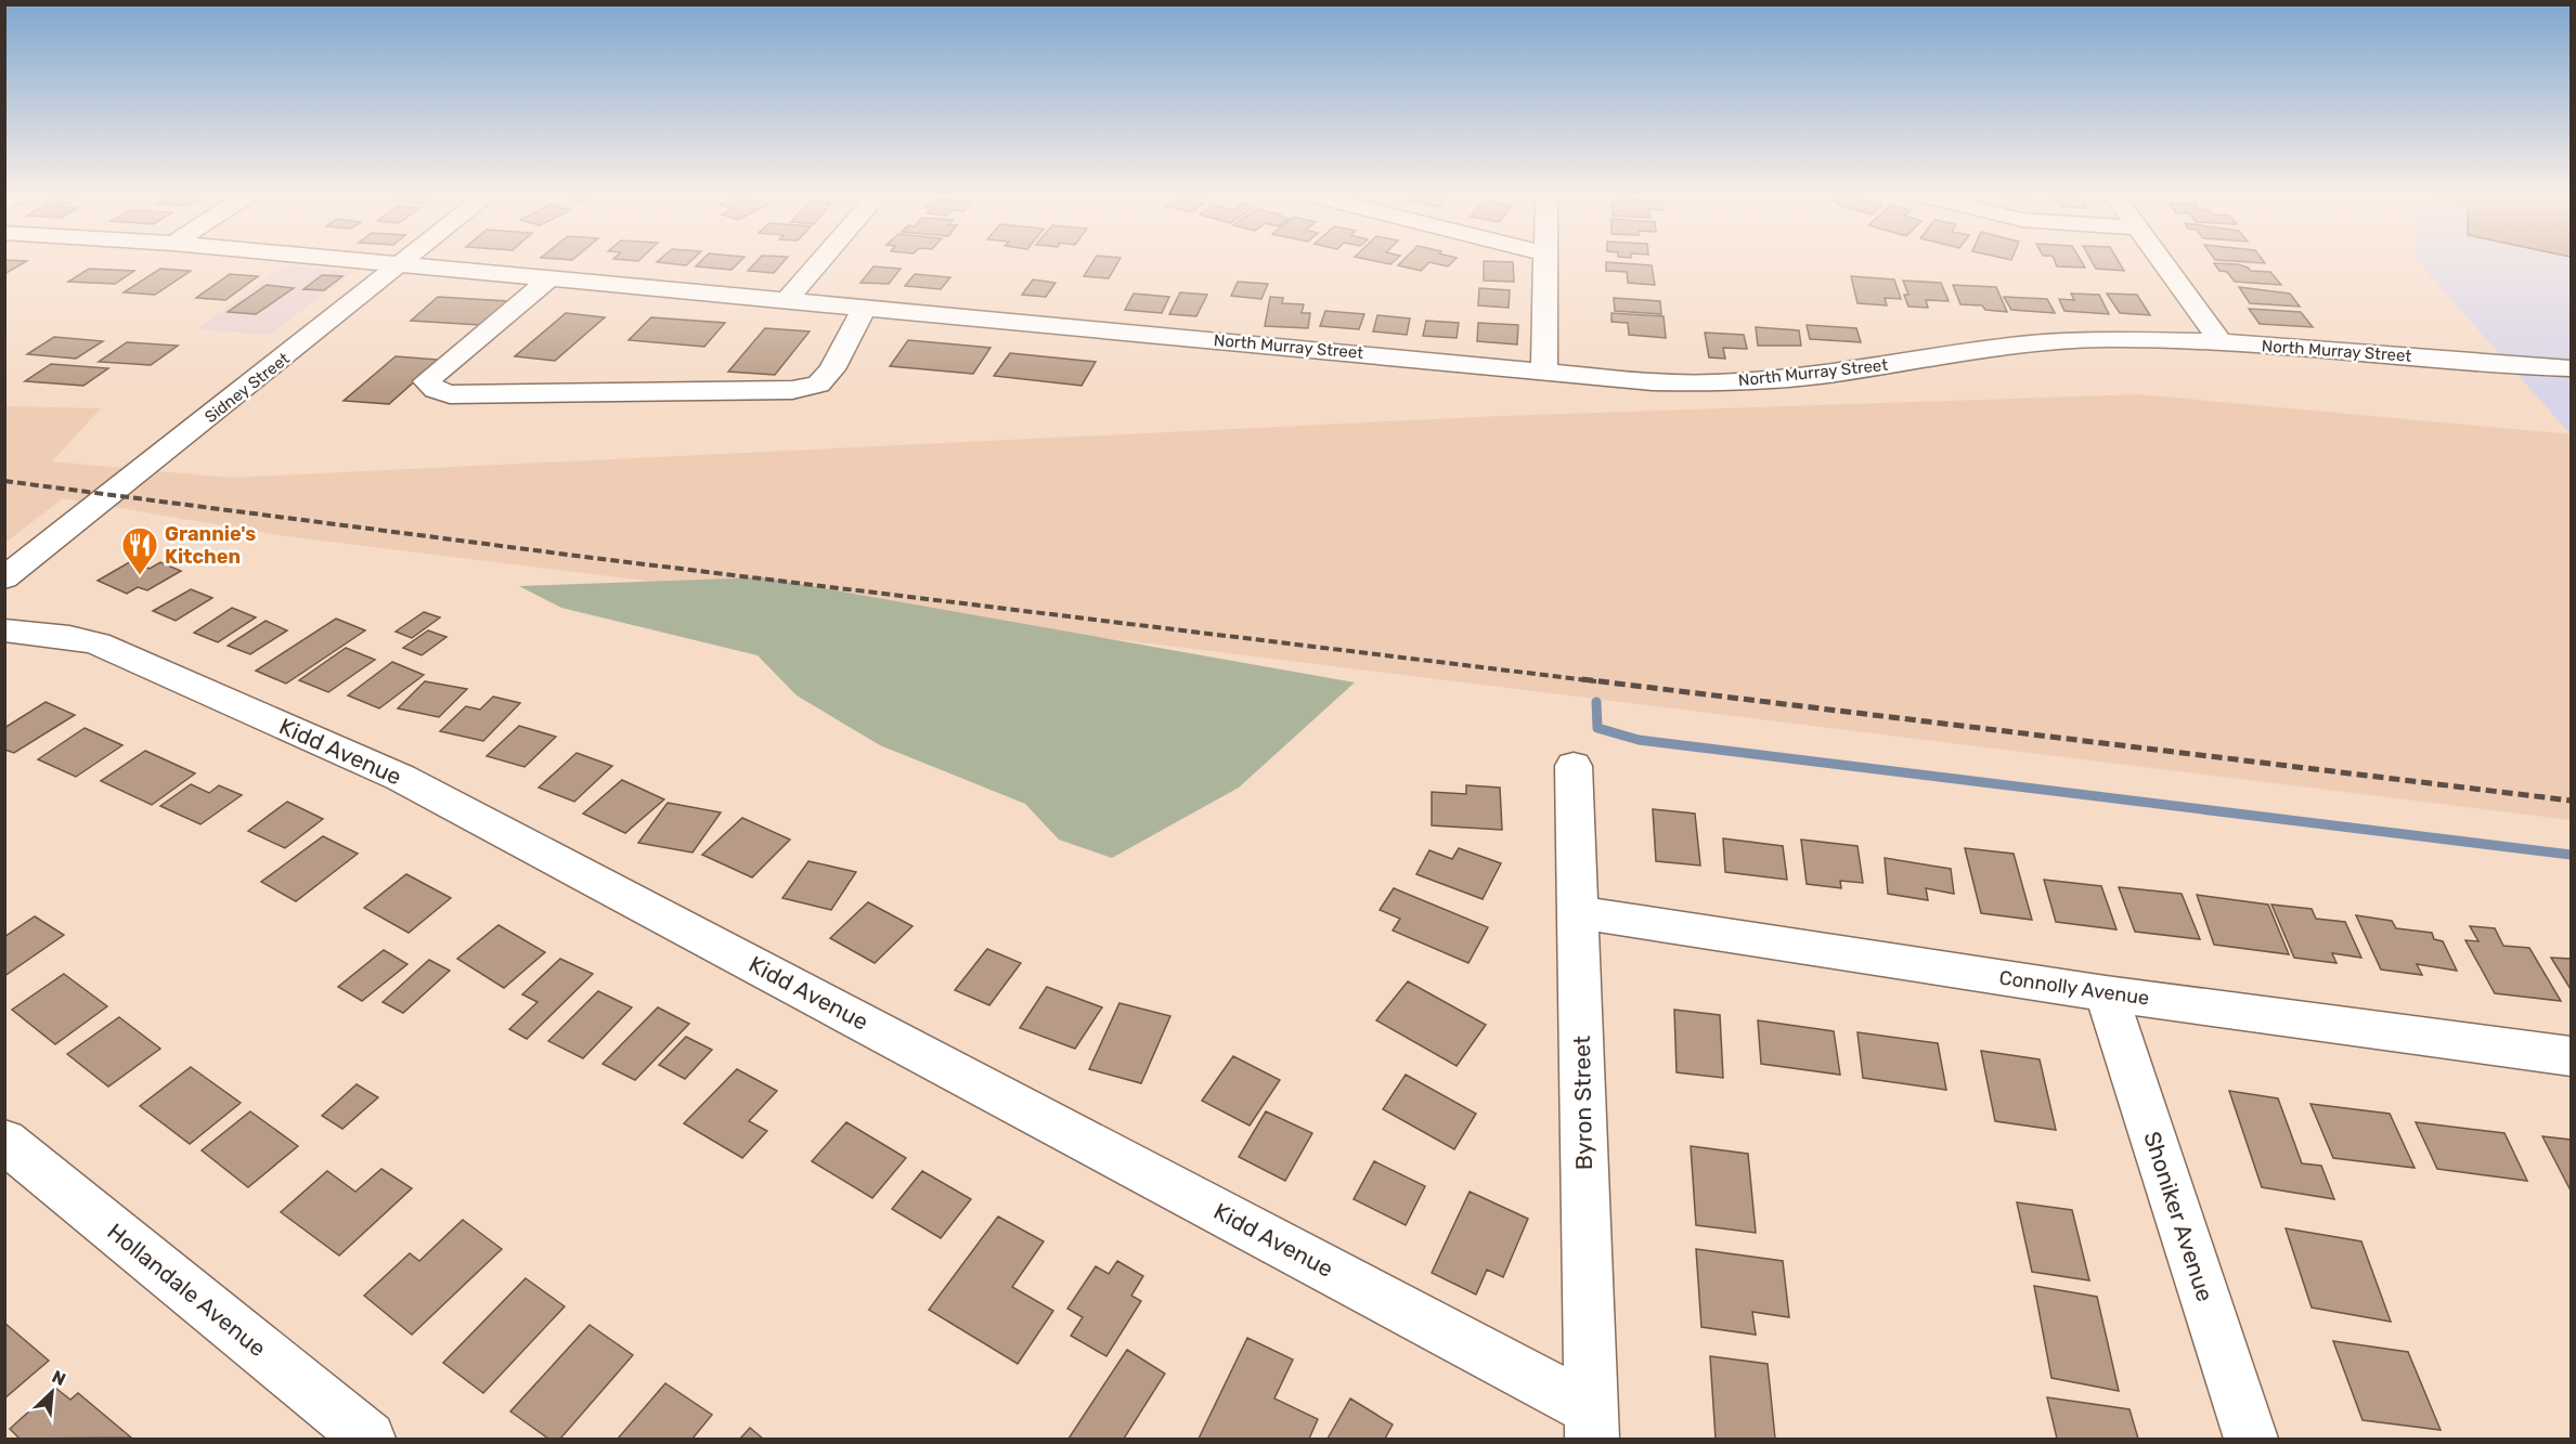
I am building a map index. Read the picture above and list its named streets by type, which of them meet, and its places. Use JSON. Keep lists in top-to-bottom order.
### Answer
{
  "streets": {
    "street": [
      "North Murray Street",
      "Sidney Street",
      "Kidd Avenue",
      "Connolly Avenue",
      "Byron Street",
      "Shoniker Avenue",
      "Hollandale Avenue"
    ]
  },
  "crossings": [
    ["North Murray Street", "Sidney Street"],
    ["Kidd Avenue", "Byron Street"],
    ["Connolly Avenue", "Byron Street"],
    ["Connolly Avenue", "Shoniker Avenue"]
  ],
  "places": {
    "restaurant": ["Grannie's Kitchen"]
  },
  "north": "top right"
}
